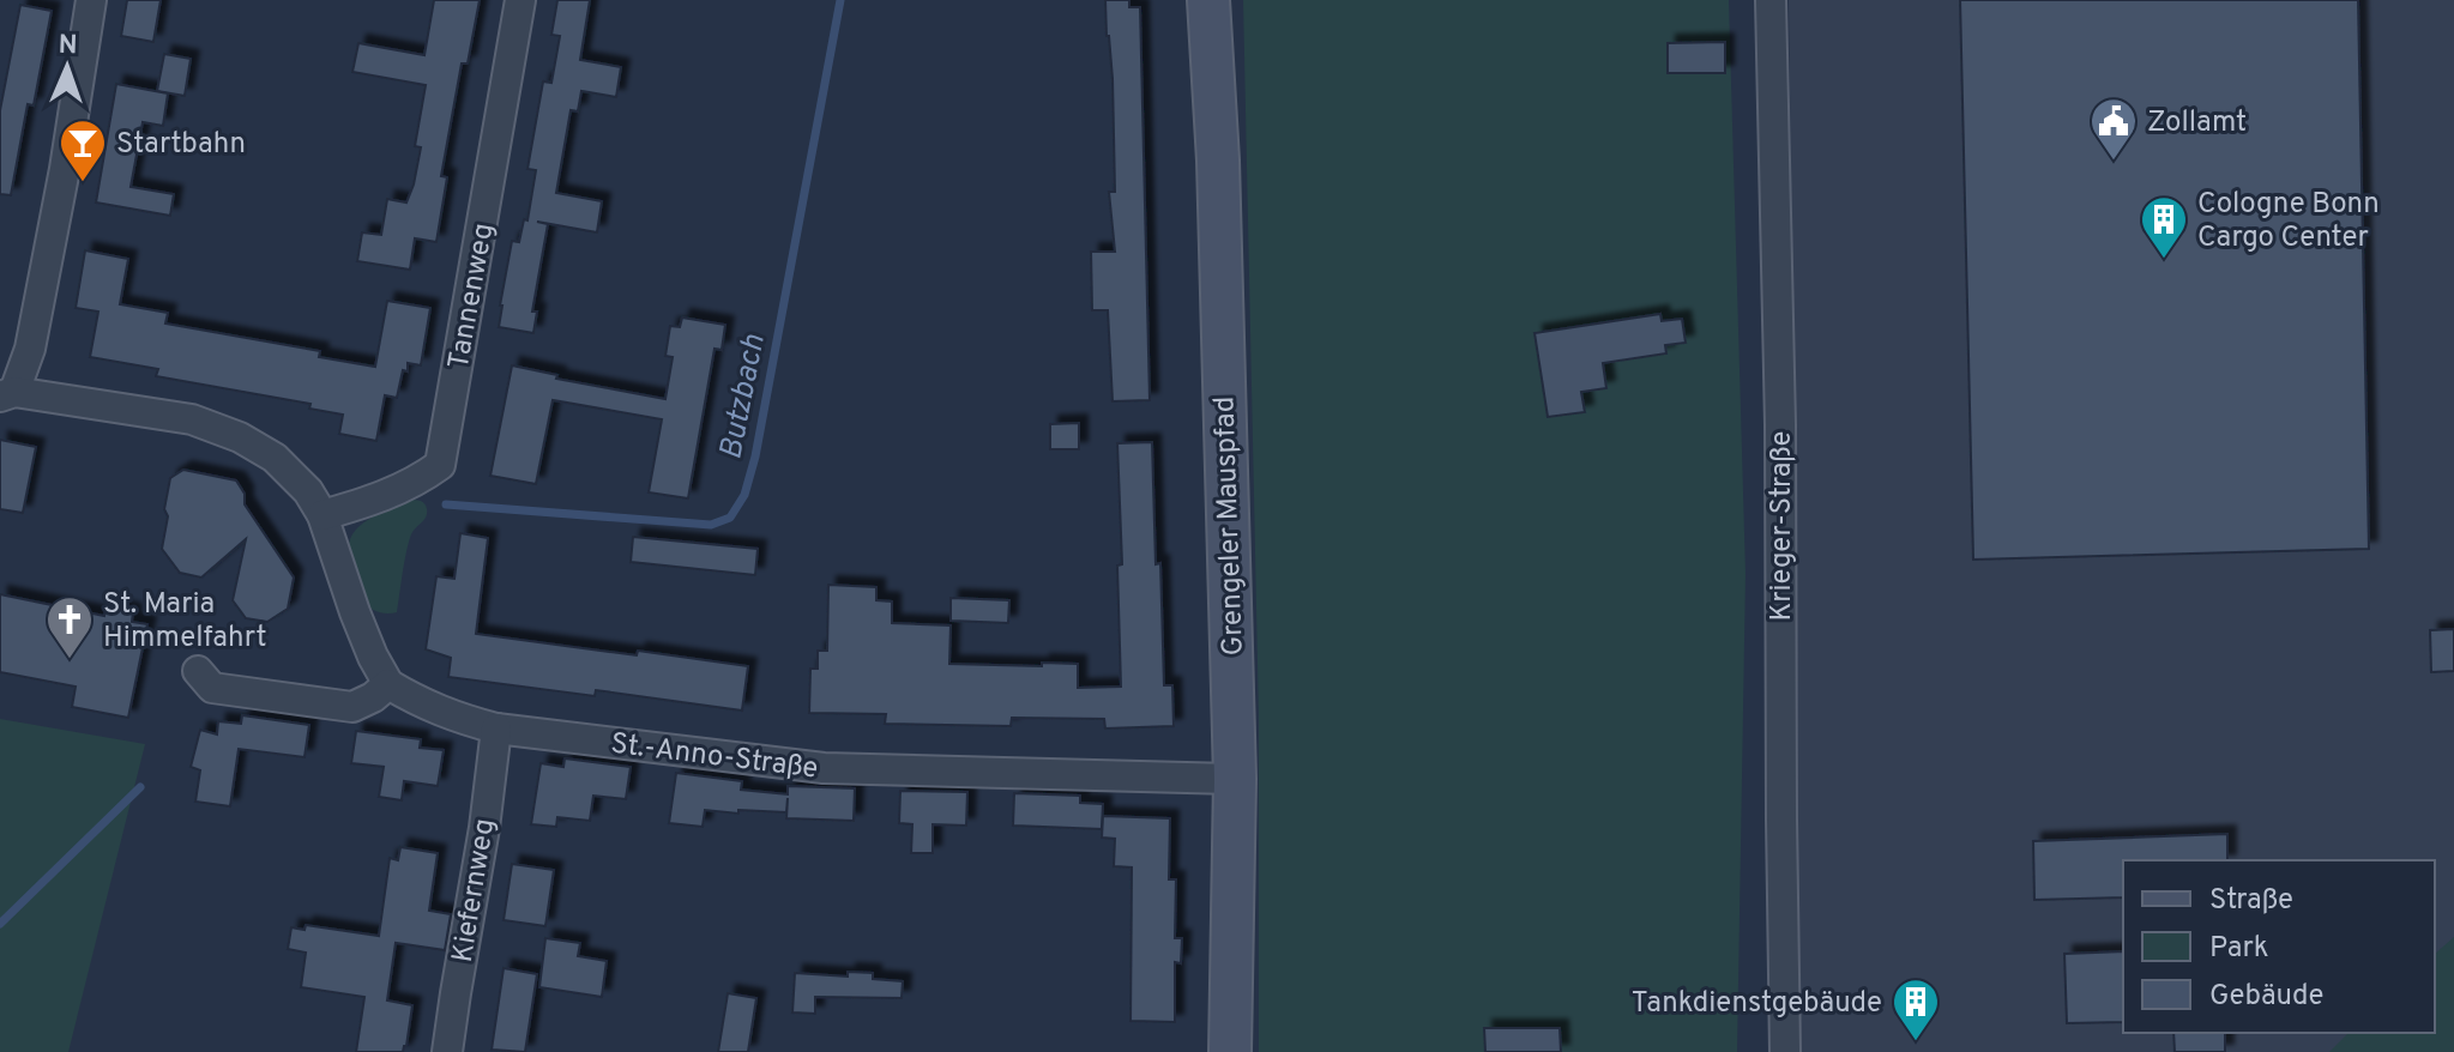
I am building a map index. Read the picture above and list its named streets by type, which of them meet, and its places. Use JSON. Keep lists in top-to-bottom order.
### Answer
{
  "streets": {
    "main road": ["Grengeler Mauspfad"],
    "street": [
      "Tannenweg",
      "Krieger-Straße",
      "St.-Anno-Straße",
      "Kiefernweg"
    ]
  },
  "crossings": [
    ["Grengeler Mauspfad", "St.-Anno-Straße"],
    ["St.-Anno-Straße", "Kiefernweg"]
  ],
  "water": ["Butzbach"],
  "places": {
    "public building": ["Zollamt"],
    "bar": ["Startbahn"],
    "building": ["Cologne Bonn Cargo Center", "Tankdienstgebäude"],
    "church": ["St. Maria Himmelfahrt"]
  },
  "legend": ["Straße", "Park", "Gebäude"],
  "north": "top"
}
